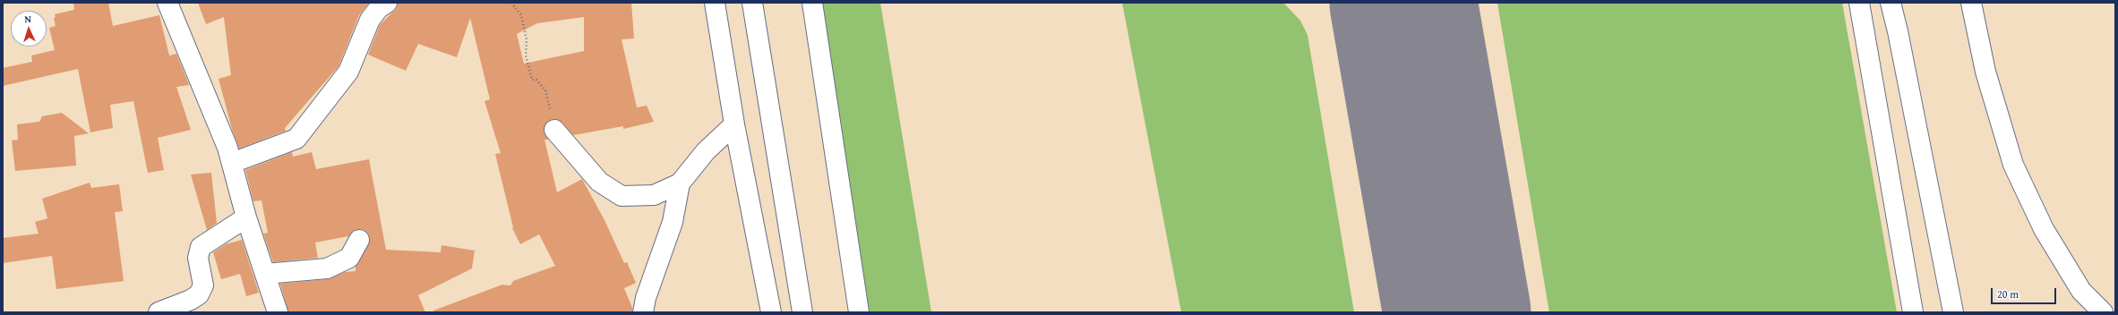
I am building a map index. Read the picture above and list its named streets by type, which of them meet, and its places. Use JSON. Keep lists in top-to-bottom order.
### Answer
{
  "scale_bar": "20 m",
  "north": "top"
}
